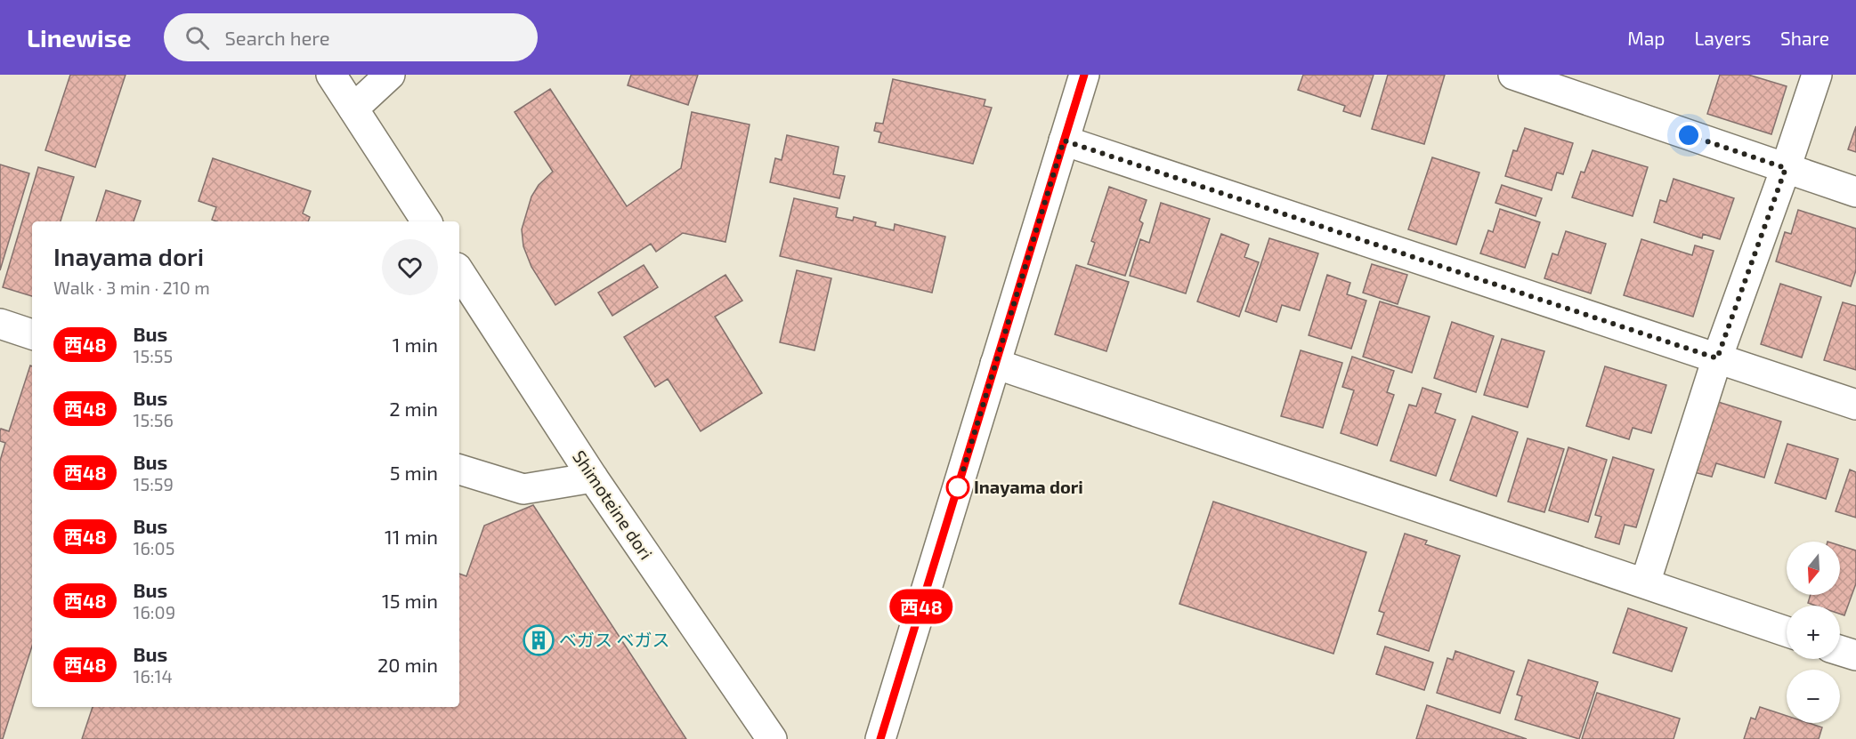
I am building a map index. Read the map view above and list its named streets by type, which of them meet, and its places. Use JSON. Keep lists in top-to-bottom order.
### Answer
{
  "streets": {
    "street": ["Shimoteine dori"]
  },
  "places": {
    "other": ["Inayama dori"],
    "building": ["ベガス ベガス"]
  },
  "lines": ["bus line 西48"],
  "north": "bottom",
  "page": {
    "header": "Linewise",
    "search": "Search here",
    "nav": ["Map", "Layers", "Share"],
    "on_map": "西48",
    "heading": ["Inayama dori", "Walk · 3 min · 210 m"],
    "list": [
      {
        "mark": "西48",
        "name": "Bus",
        "note": "15:55",
        "value": "1 min"
      },
      {
        "mark": "西48",
        "name": "Bus",
        "note": "15:56",
        "value": "2 min"
      },
      {
        "mark": "西48",
        "name": "Bus",
        "note": "15:59",
        "value": "5 min"
      },
      {
        "mark": "西48",
        "name": "Bus",
        "note": "16:05",
        "value": "11 min"
      },
      {
        "mark": "西48",
        "name": "Bus",
        "note": "16:09",
        "value": "15 min"
      },
      {
        "mark": "西48",
        "name": "Bus",
        "note": "16:14",
        "value": "20 min"
      }
    ],
    "map_buttons": ["+", "−"]
  }
}
